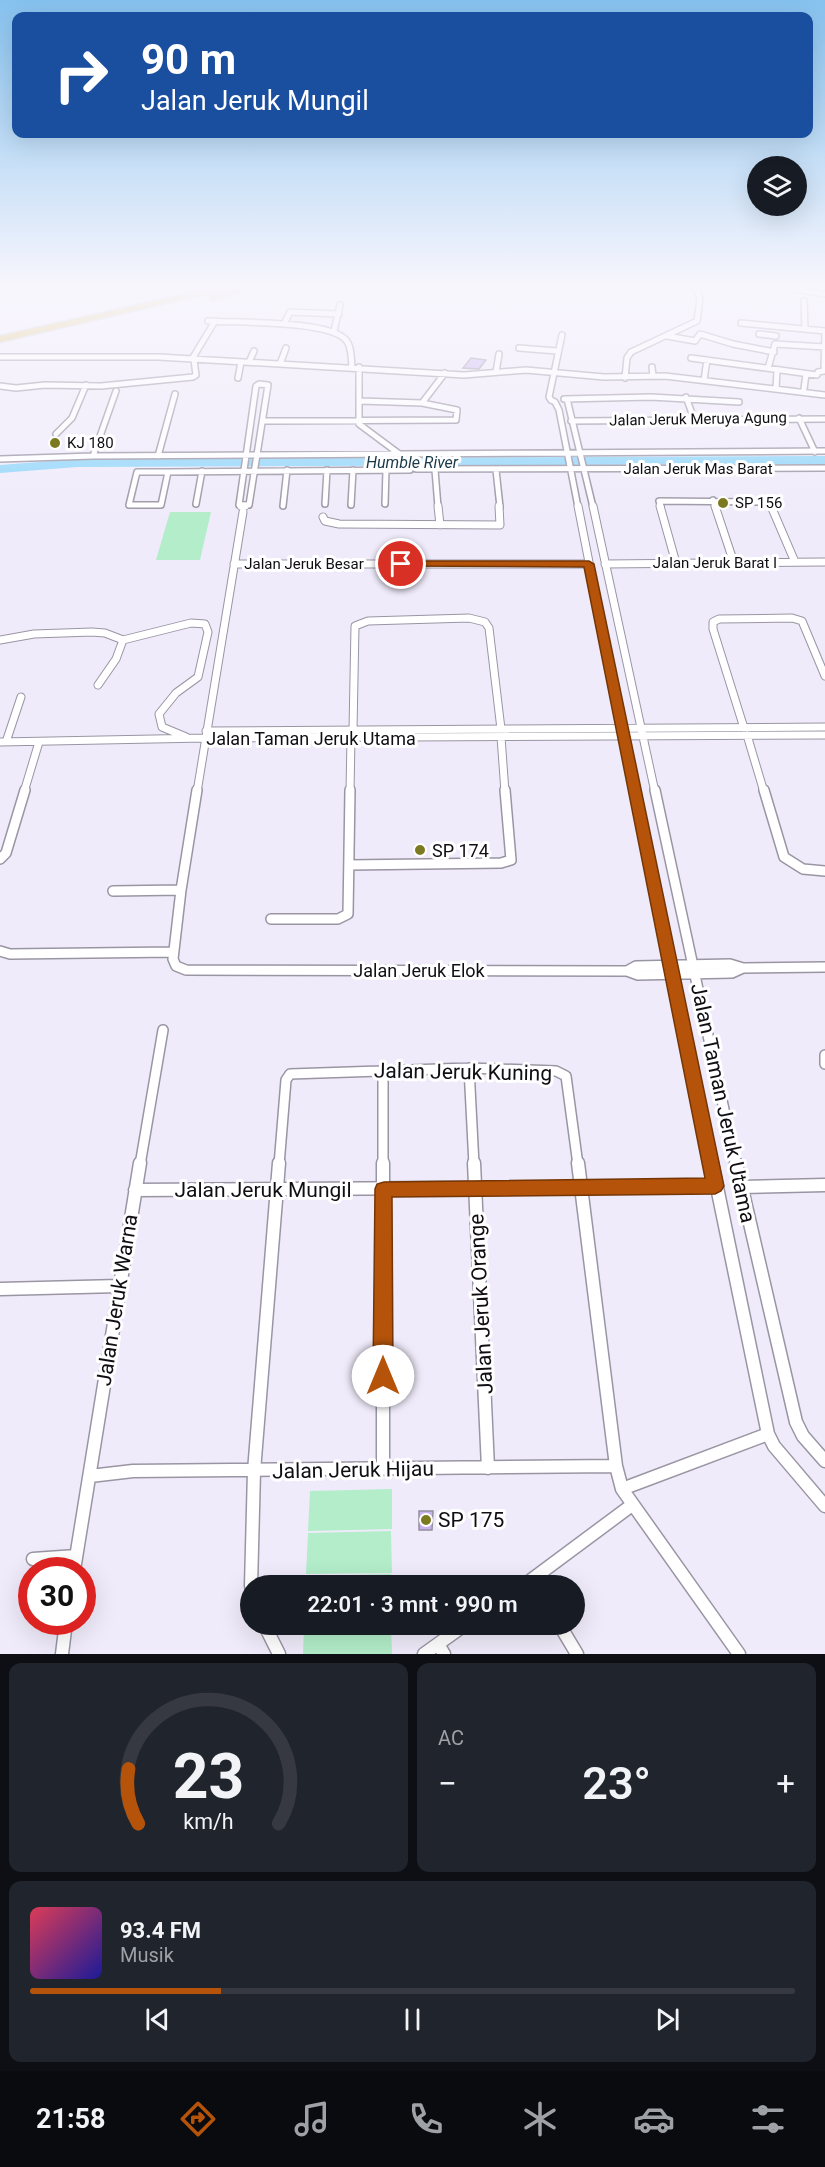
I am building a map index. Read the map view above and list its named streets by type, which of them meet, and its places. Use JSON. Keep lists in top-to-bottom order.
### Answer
{
  "streets": {
    "street": [
      "Jalan Jeruk Meruya Agung",
      "Jalan Jeruk Mas Barat",
      "Jalan Jeruk Barat I",
      "Jalan Jeruk Besar",
      "Jalan Taman Jeruk Utama",
      "Jalan Jeruk Elok",
      "Jalan Jeruk Kuning",
      "Jalan Jeruk Mungil",
      "Jalan Jeruk Warna",
      "Jalan Jeruk Orange",
      "Jalan Jeruk Hijau"
    ]
  },
  "crossings": [
    ["Jalan Jeruk Meruya Agung", "Jalan Taman Jeruk Utama"],
    ["Jalan Jeruk Mas Barat", "Jalan Taman Jeruk Utama"],
    ["Jalan Jeruk Barat I", "Jalan Taman Jeruk Utama"],
    ["Jalan Jeruk Besar", "Jalan Taman Jeruk Utama"],
    ["Jalan Taman Jeruk Utama", "Jalan Jeruk Elok"],
    ["Jalan Taman Jeruk Utama", "Jalan Jeruk Mungil"],
    ["Jalan Jeruk Kuning", "Jalan Jeruk Mungil"],
    ["Jalan Jeruk Kuning", "Jalan Jeruk Orange"],
    ["Jalan Jeruk Kuning", "Jalan Jeruk Hijau"],
    ["Jalan Jeruk Mungil", "Jalan Jeruk Warna"],
    ["Jalan Jeruk Mungil", "Jalan Jeruk Orange"],
    ["Jalan Jeruk Warna", "Jalan Jeruk Hijau"],
    ["Jalan Jeruk Orange", "Jalan Jeruk Hijau"]
  ],
  "water": ["Humble River"],
  "places": [
    "KJ 180",
    "SP 156",
    "SP 174",
    "SP 175"
  ],
  "page": {
    "turn": ["90 m", "Jalan Jeruk Mungil"],
    "limit": "30",
    "trip": "22:01 · 3 mnt · 990 m",
    "tile": "AC",
    "heat": ["−", "23°", "+"],
    "song": ["93.4 FM", "Musik"],
    "tabs": "21:58",
    "gauge": ["23", "km/h"]
  }
}
